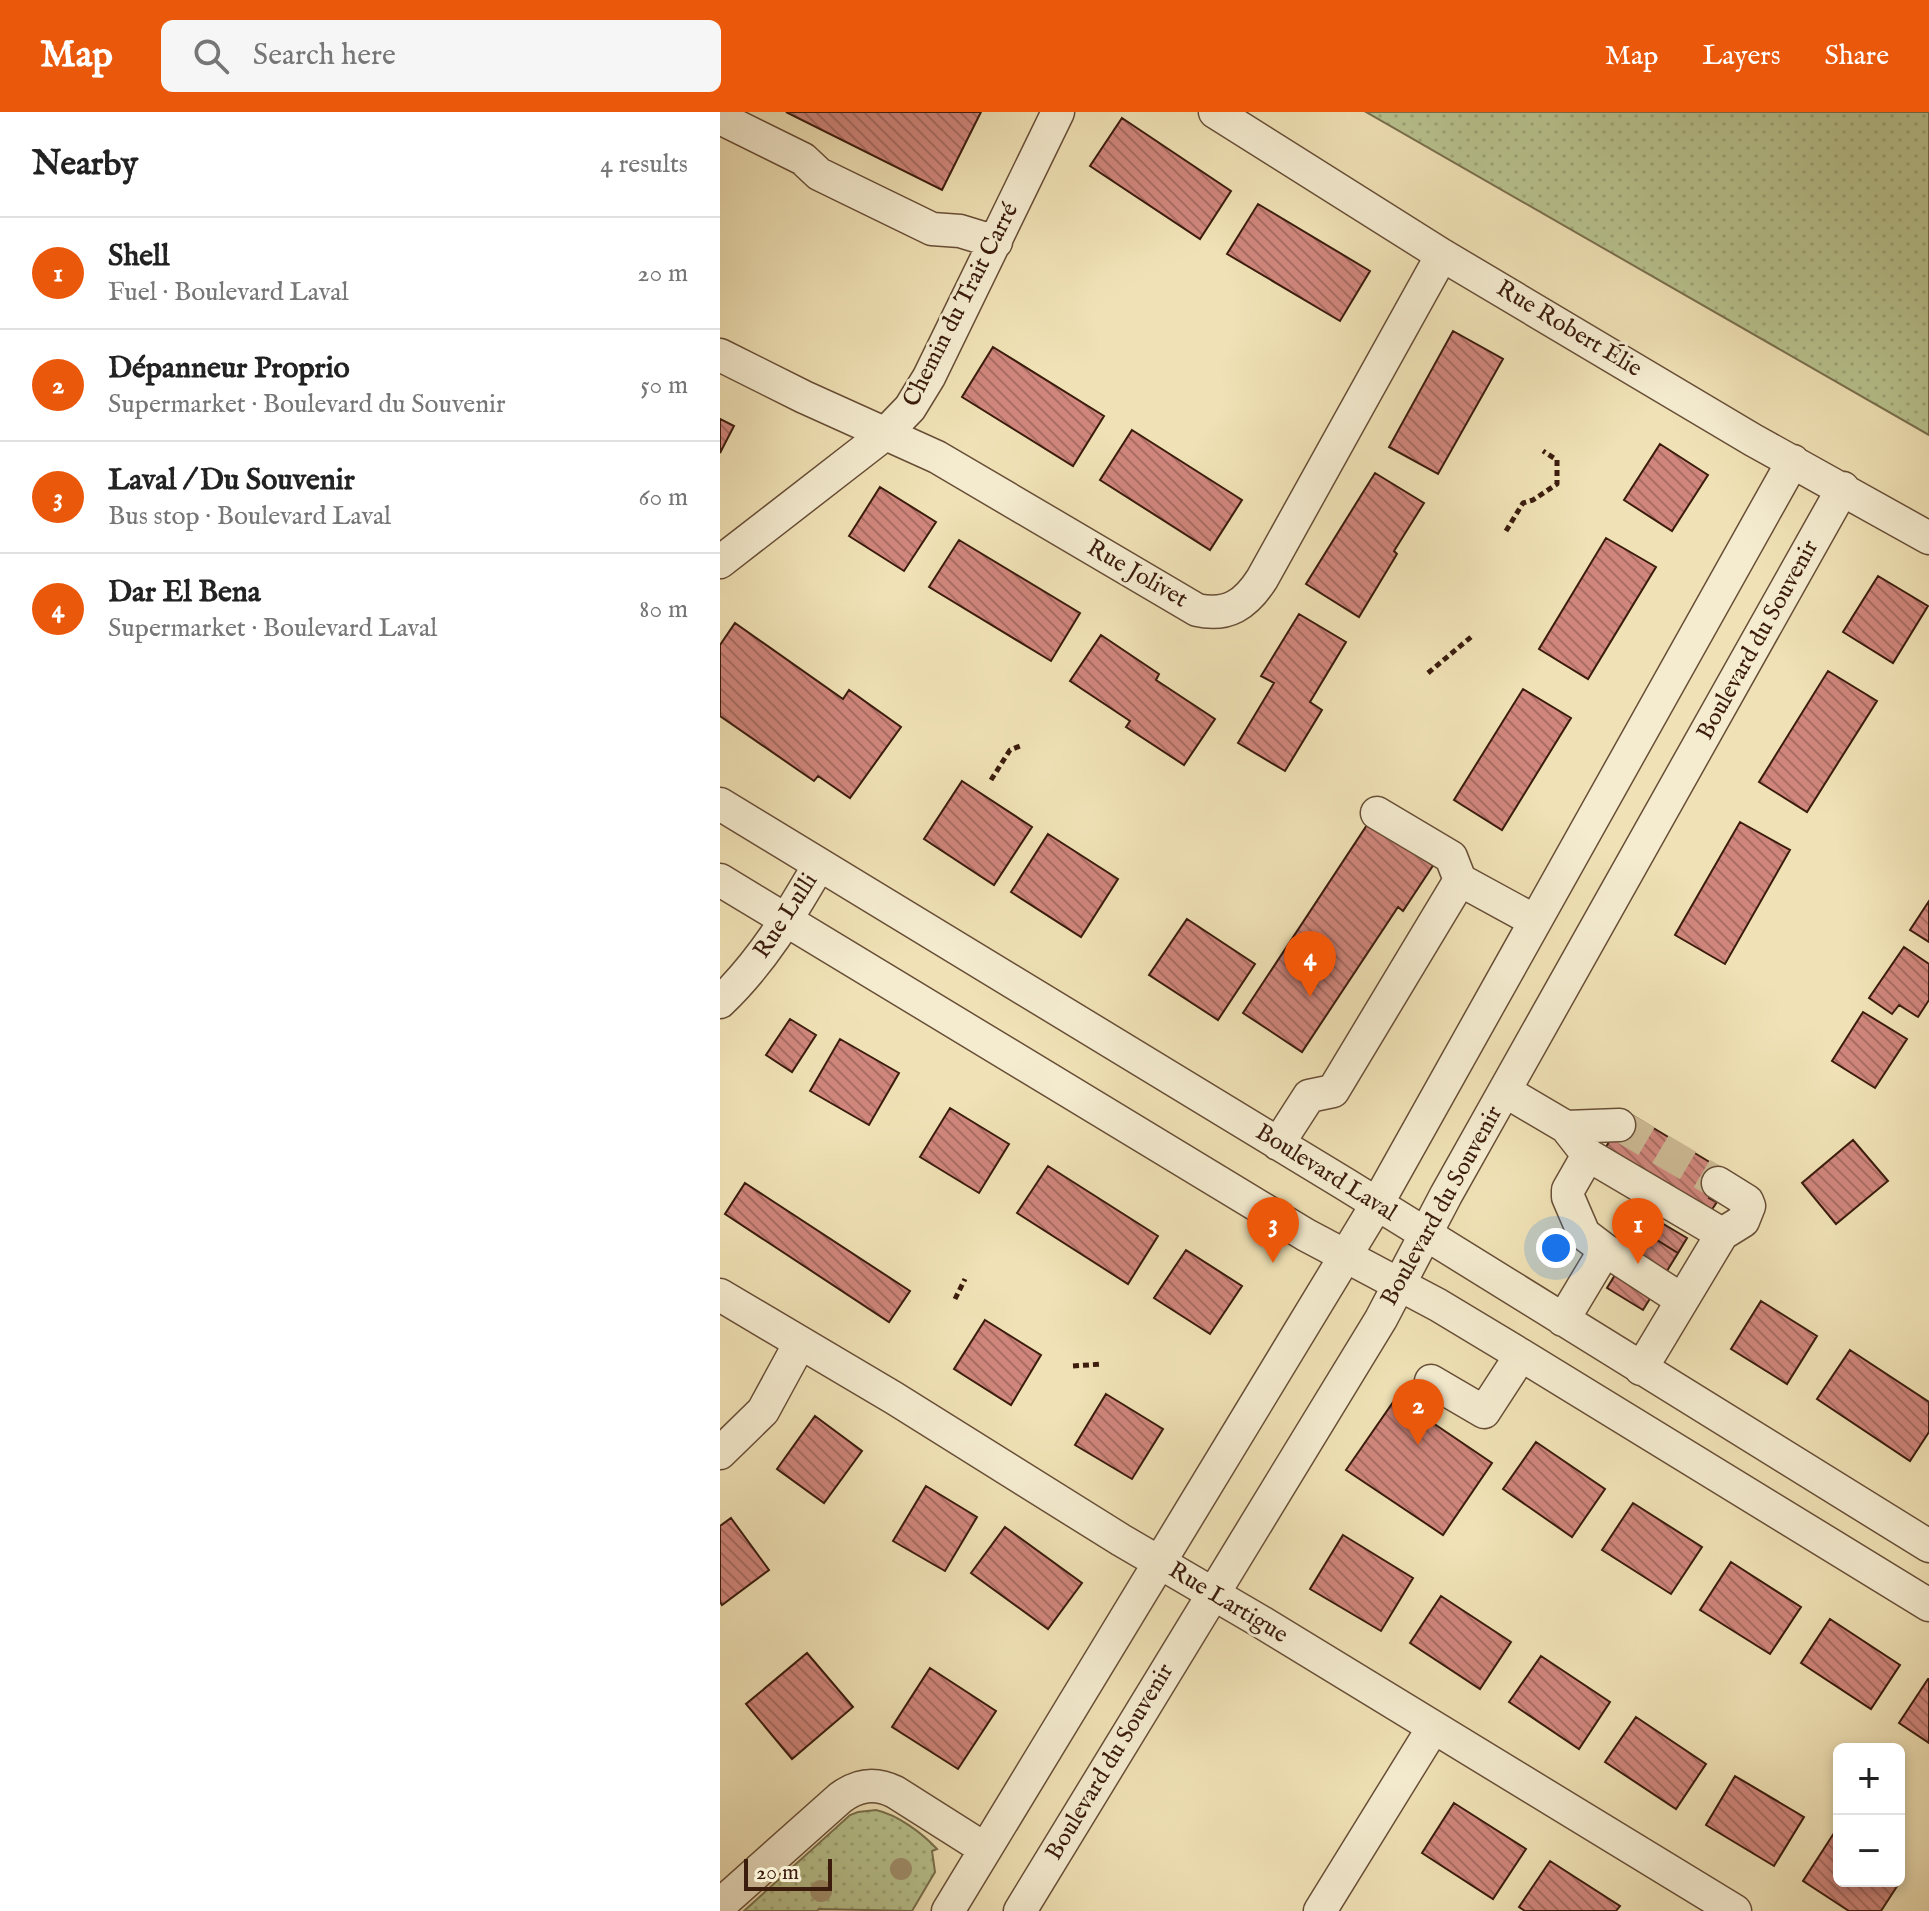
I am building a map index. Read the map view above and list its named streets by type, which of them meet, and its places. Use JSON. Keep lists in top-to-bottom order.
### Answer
{
  "streets": {
    "street": [
      "Chemin du Trait Carré",
      "Rue Robert Élie",
      "Rue Jolivet",
      "Boulevard du Souvenir",
      "Rue Lulli",
      "Boulevard Laval",
      "Rue Lartigue"
    ]
  },
  "crossings": [
    ["Chemin du Trait Carré", "Rue Jolivet"],
    ["Rue Robert Élie", "Rue Jolivet"],
    ["Rue Robert Élie", "Boulevard du Souvenir"],
    ["Boulevard du Souvenir", "Boulevard Laval"],
    ["Boulevard du Souvenir", "Rue Lartigue"],
    ["Rue Lulli", "Boulevard Laval"]
  ],
  "scale_bar": "20 m",
  "page": {
    "header": "Map",
    "search": "Search here",
    "nav": ["Map", "Layers", "Share"],
    "heading": ["Nearby", "4 results"],
    "list": [
      {
        "mark": "1",
        "name": "Shell",
        "note": "Fuel · Boulevard Laval",
        "value": "20 m"
      },
      {
        "mark": "2",
        "name": "Dépanneur Proprio",
        "note": "Supermarket · Boulevard du Souvenir",
        "value": "50 m"
      },
      {
        "mark": "3",
        "name": "Laval / Du Souvenir",
        "note": "Bus stop · Boulevard Laval",
        "value": "60 m"
      },
      {
        "mark": "4",
        "name": "Dar El Bena",
        "note": "Supermarket · Boulevard Laval",
        "value": "80 m"
      }
    ],
    "pins": [
      "4",
      "3",
      "1",
      "2"
    ],
    "map_buttons": ["+", "−"],
    "scale": "20 m"
  }
}
